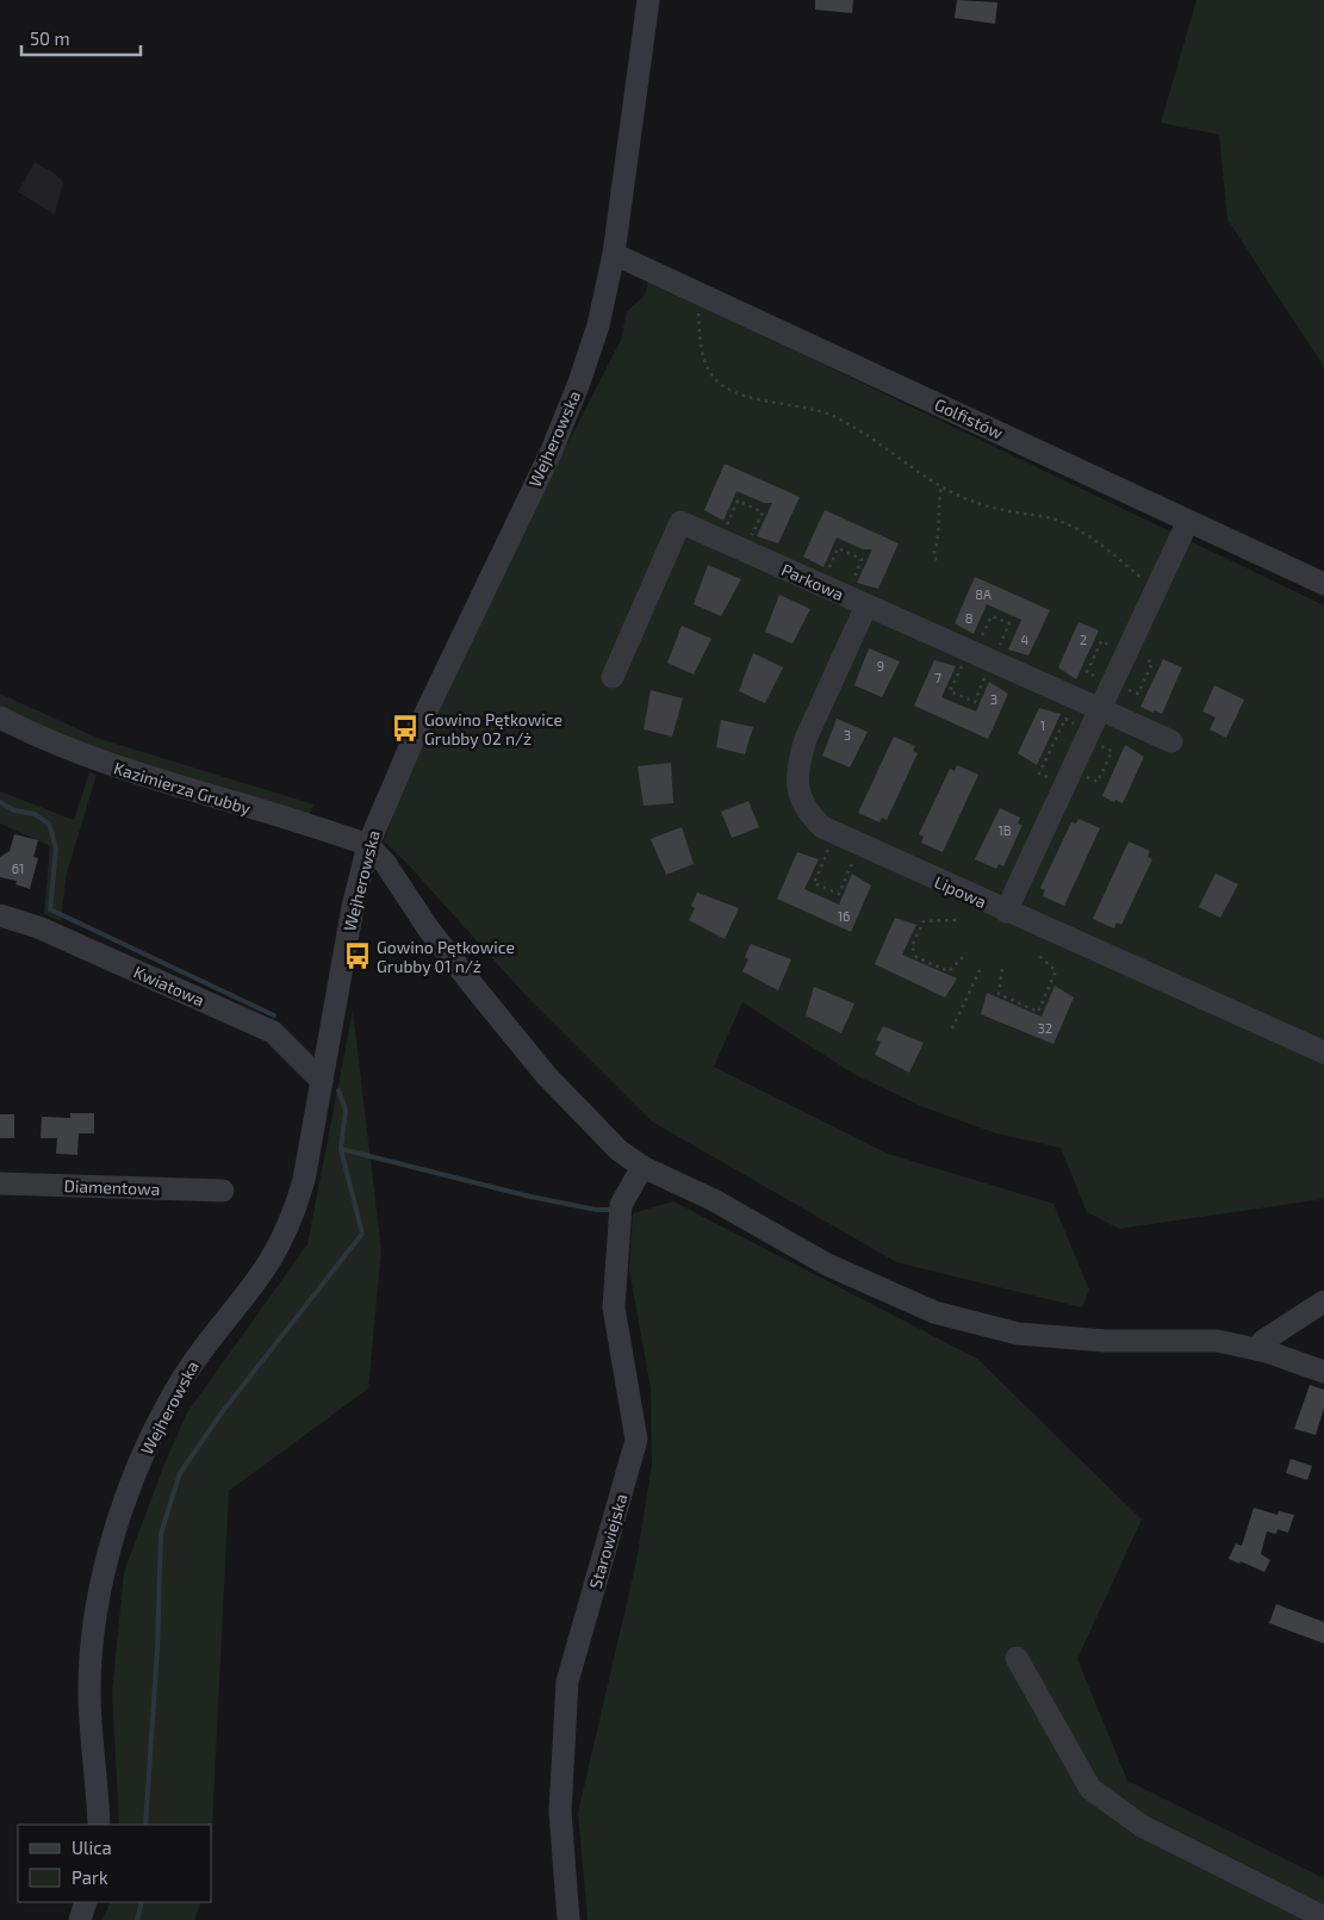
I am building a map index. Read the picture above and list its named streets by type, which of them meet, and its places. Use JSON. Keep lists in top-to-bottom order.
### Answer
{
  "streets": {
    "street": [
      "Golfistów",
      "Wejherowska",
      "Parkowa",
      "Kazimierza Grubby",
      "Lipowa",
      "Kwiatowa",
      "Diamentowa",
      "Starowiejska"
    ]
  },
  "crossings": [
    ["Golfistów", "Wejherowska"],
    ["Wejherowska", "Kazimierza Grubby"],
    ["Wejherowska", "Kwiatowa"],
    ["Parkowa", "Lipowa"]
  ],
  "places": {
    "bus stop": ["Gowino Pętkowice Grubby 02 n/ż", "Gowino Pętkowice Grubby 01 n/ż"]
  },
  "house_numbers": [
    "8A",
    "8",
    "4",
    "2",
    "9",
    "7",
    "3",
    "1",
    "3",
    "1B",
    "61",
    "16",
    "32"
  ],
  "legend": ["Ulica", "Park"],
  "scale_bar": "50 m"
}
